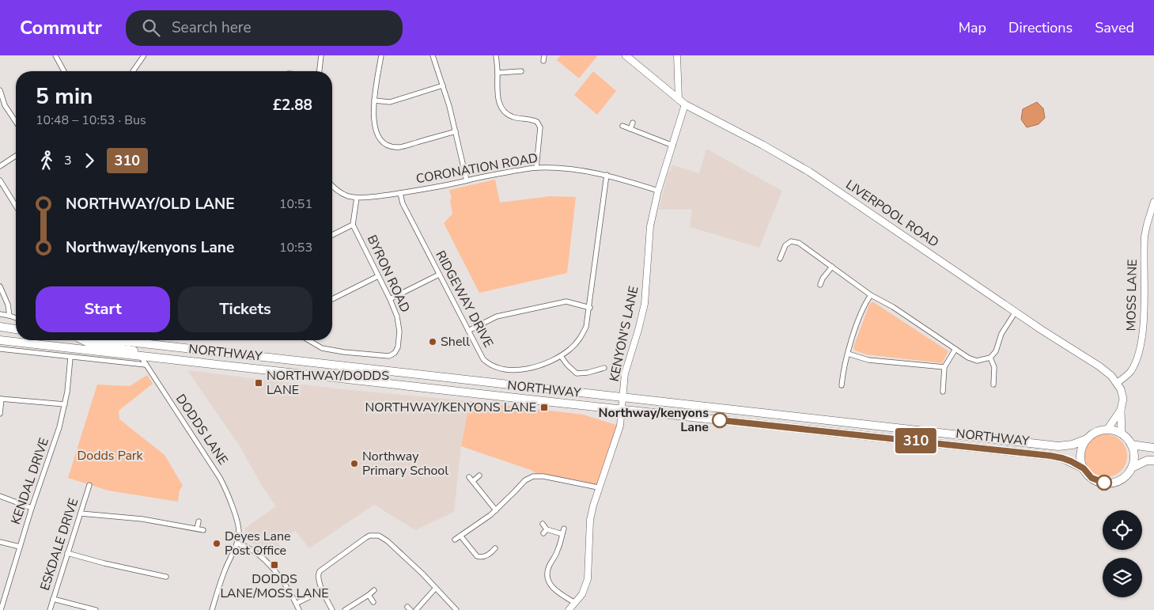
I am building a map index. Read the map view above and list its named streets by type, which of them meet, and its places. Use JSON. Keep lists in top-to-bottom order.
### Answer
{
  "streets": {
    "highway": ["NORTHWAY"],
    "main road": ["LIVERPOOL ROAD"],
    "street": [
      "CORONATION ROAD",
      "BYRON ROAD",
      "MOSS LANE",
      "RIDGEWAY DRIVE",
      "KENYON'S LANE",
      "DODDS LANE",
      "KENDAL DRIVE",
      "ESKDALE DRIVE"
    ]
  },
  "crossings": [
    ["CORONATION ROAD", "BYRON ROAD"],
    ["CORONATION ROAD", "RIDGEWAY DRIVE"],
    ["CORONATION ROAD", "KENYON'S LANE"],
    ["LIVERPOOL ROAD", "MOSS LANE"],
    ["LIVERPOOL ROAD", "KENYON'S LANE"],
    ["LIVERPOOL ROAD", "NORTHWAY"],
    ["KENYON'S LANE", "NORTHWAY"],
    ["NORTHWAY", "DODDS LANE"]
  ],
  "parks": ["Dodds Park"],
  "places": {
    "other": [
      "Shell",
      "Northway/kenyons Lane",
      "Northway Primary School",
      "Deyes Lane Post Office"
    ],
    "transit": ["NORTHWAY/DODDS LANE", "NORTHWAY/KENYONS LANE", "DODDS LANE/MOSS LANE"]
  },
  "lines": ["bus line 310"],
  "page": {
    "header": "Commutr",
    "search": "Search here",
    "nav": ["Map", "Directions", "Saved"],
    "on_map": "310",
    "heading": ["5 min", "10:48 – 10:53 · Bus", "£2.88"],
    "legs": ["3", "310"],
    "list": [
      {
        "name": "NORTHWAY/OLD LANE",
        "value": "10:51"
      },
      {
        "name": "Northway/kenyons Lane",
        "value": "10:53"
      }
    ],
    "buttons": ["Start", "Tickets"]
  }
}
